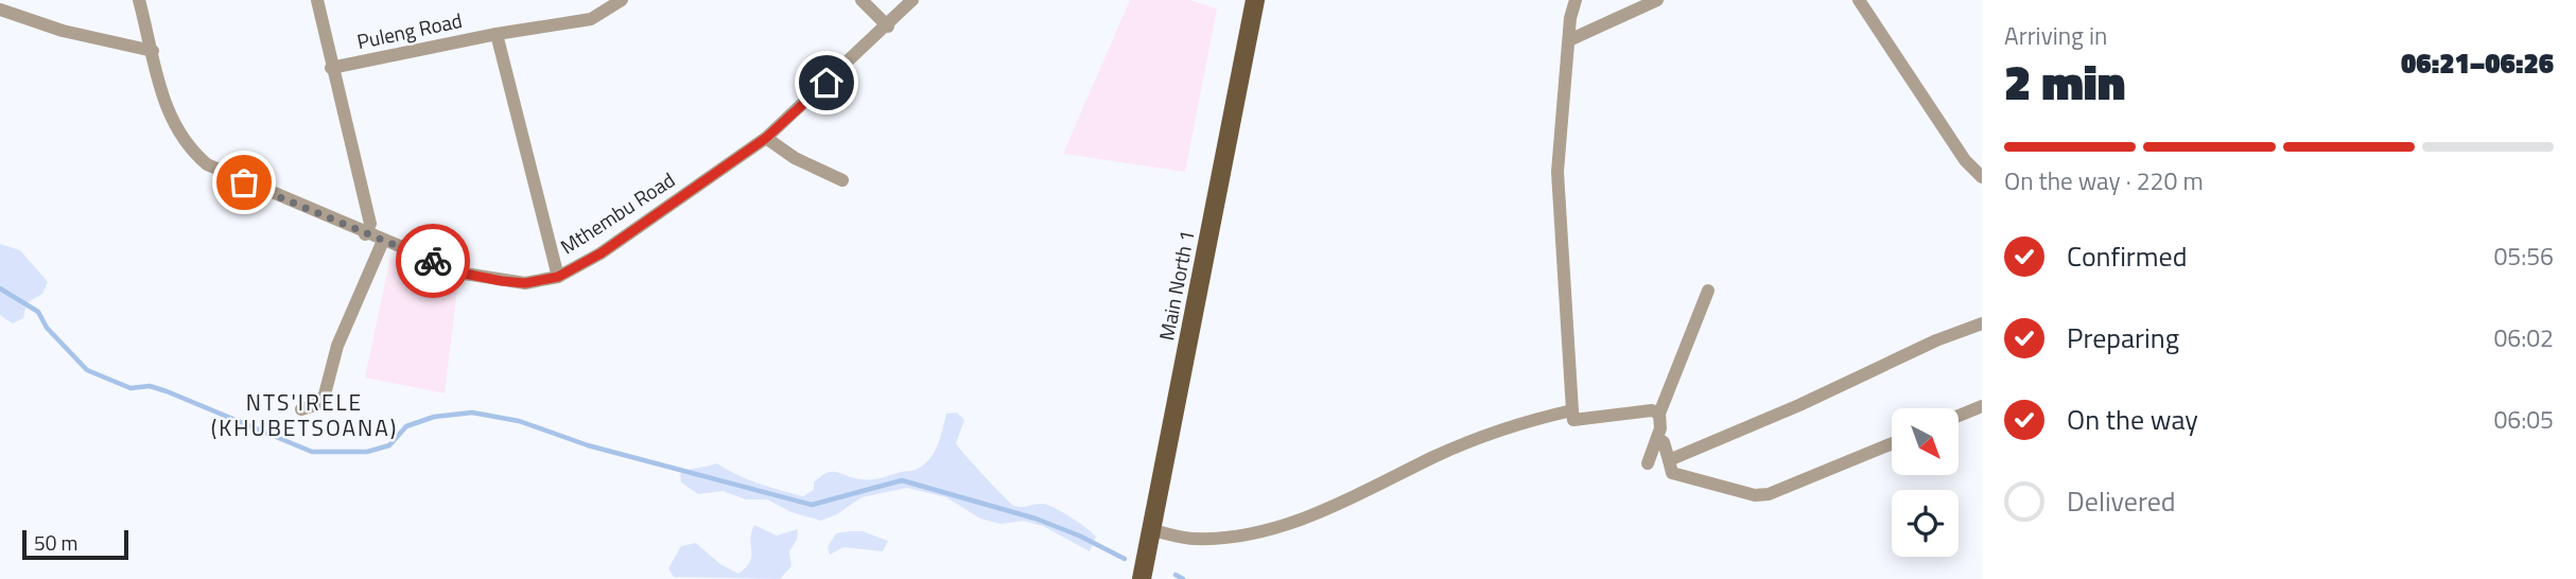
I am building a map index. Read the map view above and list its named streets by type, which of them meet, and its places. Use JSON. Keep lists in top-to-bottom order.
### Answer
{
  "streets": {
    "main road": ["Main North 1"],
    "street": ["Puleng Road", "Mthembu Road"]
  },
  "districts": ["NTS'IRELE (KHUBETSOANA)"],
  "scale_bar": "50 m",
  "north": "bottom right",
  "page": {
    "heading": ["2 min", "Arriving in", "06:21–06:26"],
    "bar": "On the way · 220 m",
    "list": [
      ["Confirmed", "05:56"],
      ["Preparing", "06:02"],
      ["On the way", "06:05"],
      "Delivered"
    ],
    "scale": "50 m"
  }
}
